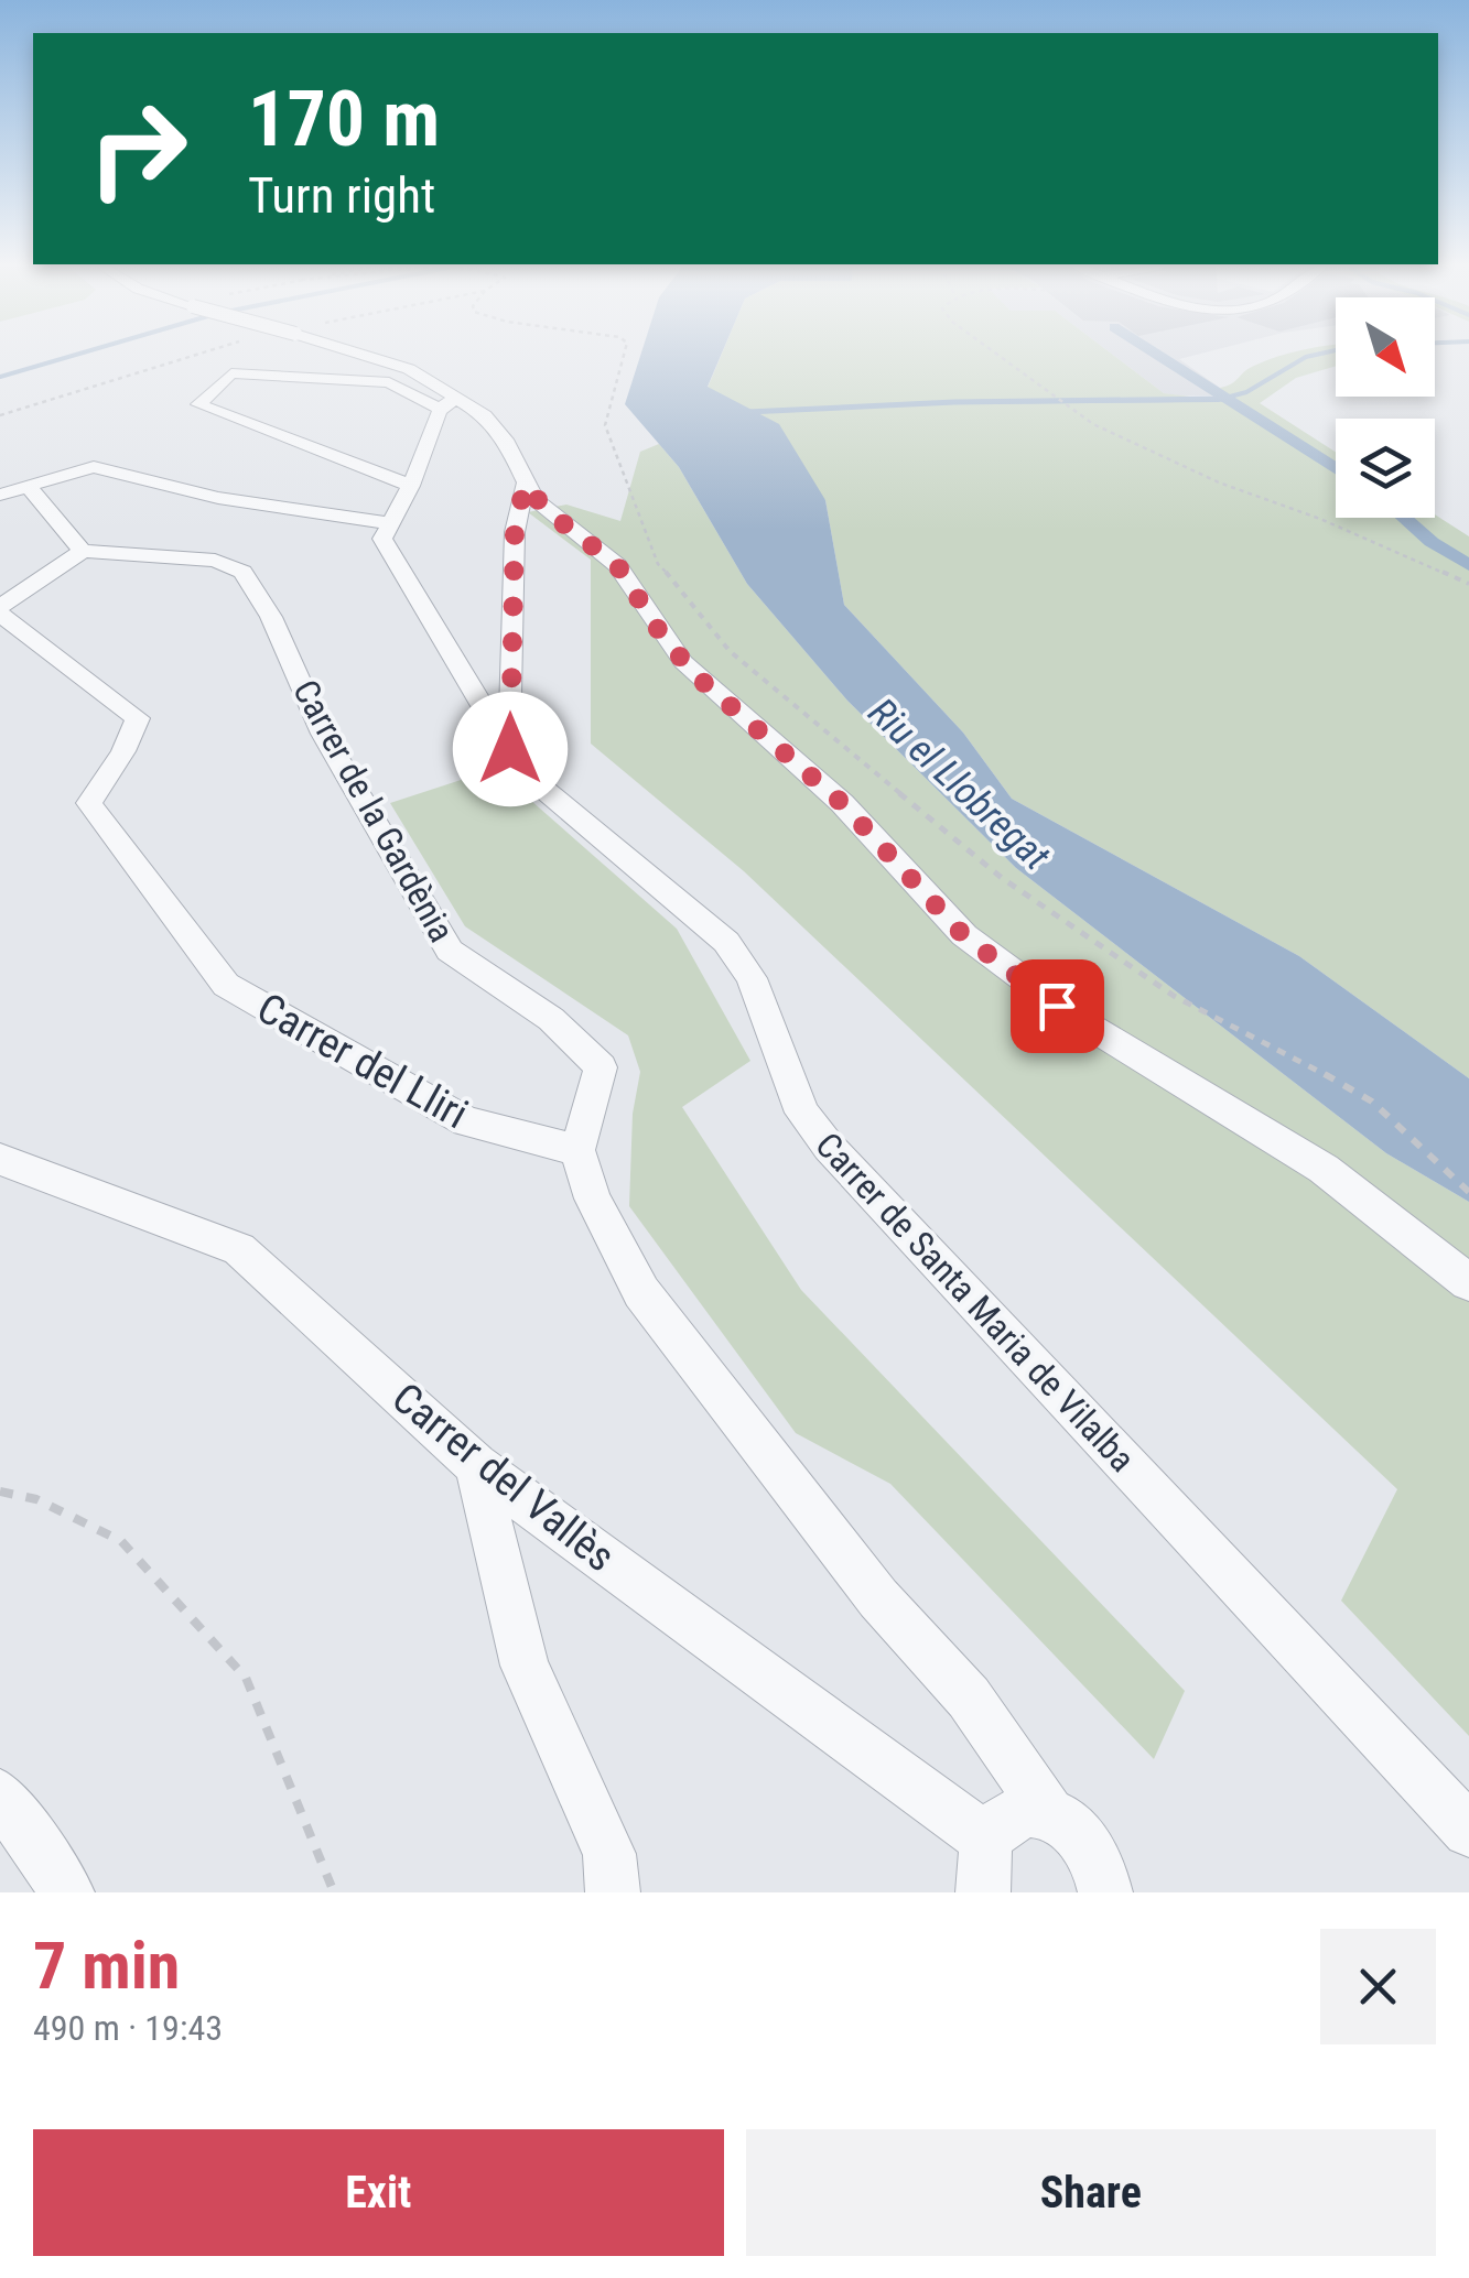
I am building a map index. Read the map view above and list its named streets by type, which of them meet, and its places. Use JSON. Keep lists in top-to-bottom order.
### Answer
{
  "streets": {
    "street": [
      "Carrer de la Gardènia",
      "Carrer del Lliri",
      "Carrer de Santa Maria de Vilalba",
      "Carrer del Vallès"
    ]
  },
  "crossings": [
    ["Carrer de la Gardènia", "Carrer del Lliri"]
  ],
  "water": ["Riu el Llobregat"],
  "north": "bottom right",
  "page": {
    "turn": ["170 m", "Turn right"],
    "heading": ["7 min", "490 m · 19:43"],
    "buttons": ["Exit", "Share"]
  }
}
